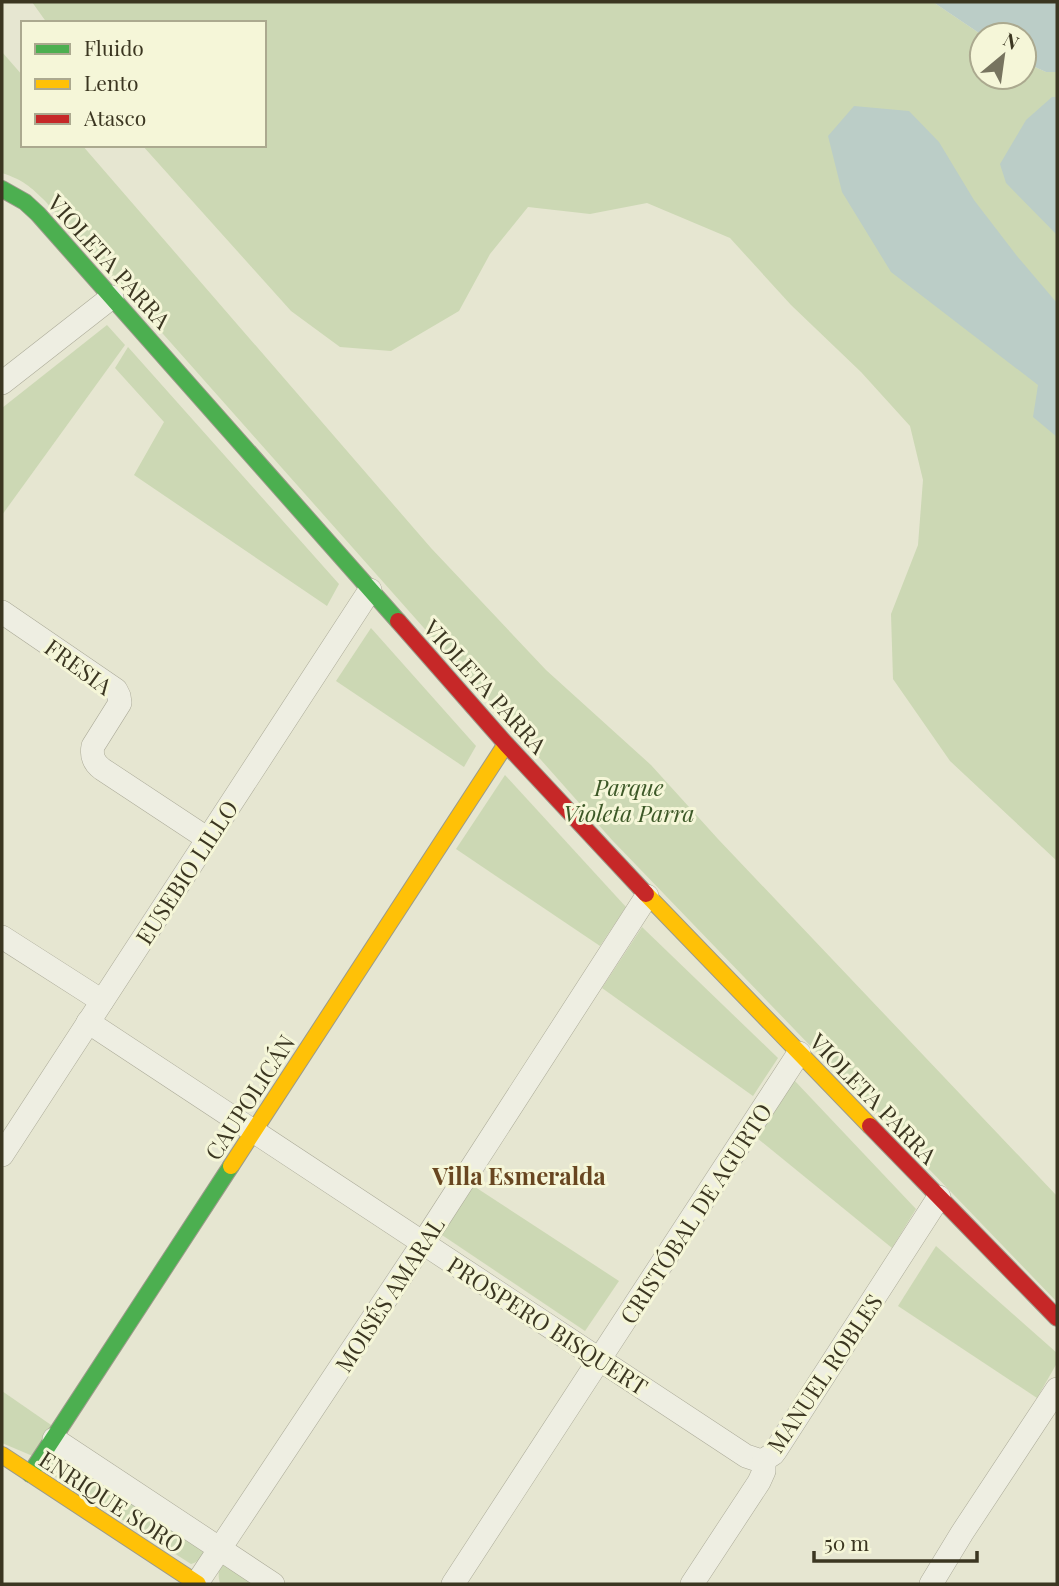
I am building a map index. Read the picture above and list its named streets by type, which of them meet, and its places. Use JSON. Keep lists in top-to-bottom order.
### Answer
{
  "streets": {
    "street": [
      "VIOLETA PARRA",
      "FRESIA",
      "EUSEBIO LILLO",
      "CAUPOLICÁN",
      "CRISTÓBAL DE AGURTO",
      "MOISÉS AMARAL",
      "PROSPERO BISQUERT",
      "MANUEL ROBLES",
      "ENRIQUE SORO"
    ]
  },
  "crossings": [
    ["VIOLETA PARRA", "EUSEBIO LILLO"],
    ["VIOLETA PARRA", "CAUPOLICÁN"],
    ["VIOLETA PARRA", "CRISTÓBAL DE AGURTO"],
    ["VIOLETA PARRA", "MOISÉS AMARAL"],
    ["VIOLETA PARRA", "MANUEL ROBLES"],
    ["FRESIA", "EUSEBIO LILLO"],
    ["EUSEBIO LILLO", "PROSPERO BISQUERT"],
    ["CAUPOLICÁN", "PROSPERO BISQUERT"],
    ["CAUPOLICÁN", "ENRIQUE SORO"],
    ["CRISTÓBAL DE AGURTO", "PROSPERO BISQUERT"],
    ["MOISÉS AMARAL", "PROSPERO BISQUERT"],
    ["MOISÉS AMARAL", "ENRIQUE SORO"],
    ["PROSPERO BISQUERT", "MANUEL ROBLES"]
  ],
  "districts": ["Villa Esmeralda"],
  "parks": ["Parque Violeta Parra"],
  "legend": ["Fluido", "Lento", "Atasco"],
  "scale_bar": "50 m",
  "north": "top right"
}
